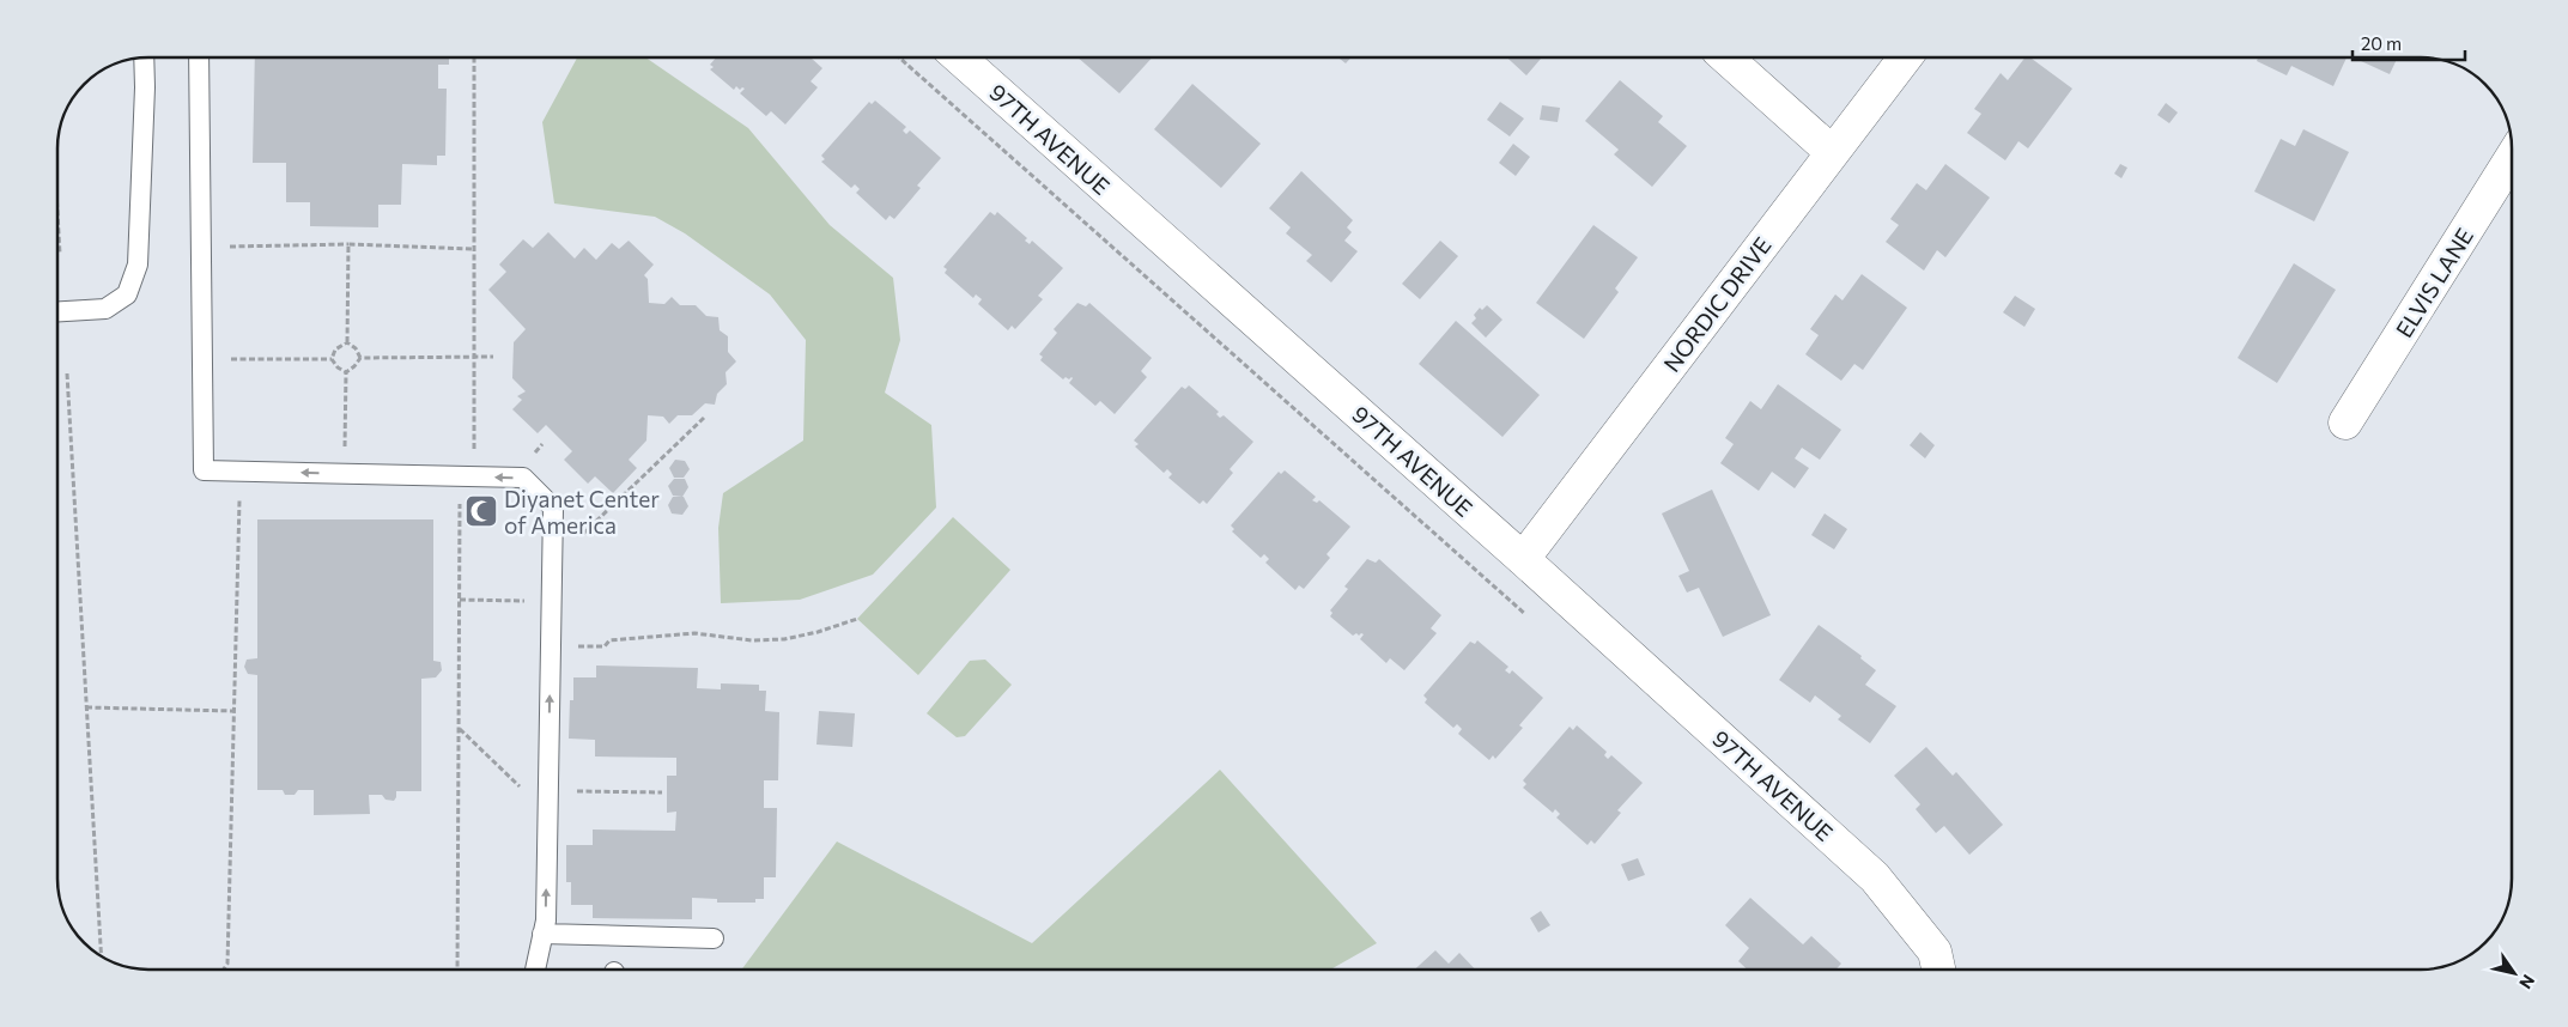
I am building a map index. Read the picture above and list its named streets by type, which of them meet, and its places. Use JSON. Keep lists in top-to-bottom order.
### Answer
{
  "streets": {
    "street": ["97TH AVENUE", "ELVIS LANE", "NORDIC DRIVE"]
  },
  "crossings": [
    ["97TH AVENUE", "NORDIC DRIVE"]
  ],
  "places": {
    "mosque": ["Diyanet Center of America"]
  },
  "scale_bar": "20 m",
  "north": "bottom right"
}
